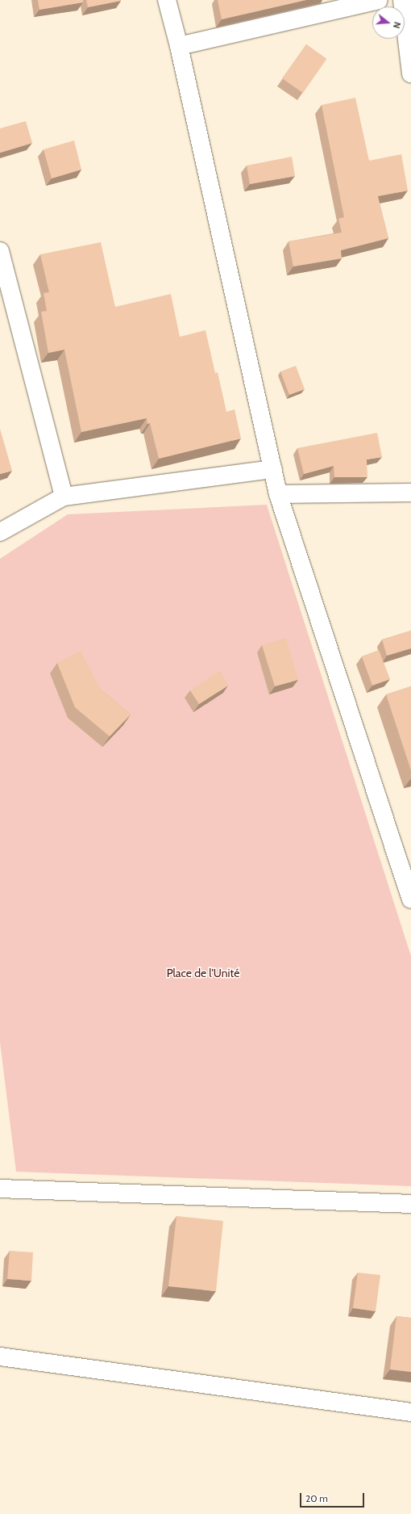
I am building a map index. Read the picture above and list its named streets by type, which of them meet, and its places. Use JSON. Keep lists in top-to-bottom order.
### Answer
{
  "parks": ["Place de l'Unité"],
  "scale_bar": "20 m",
  "north": "right"
}
